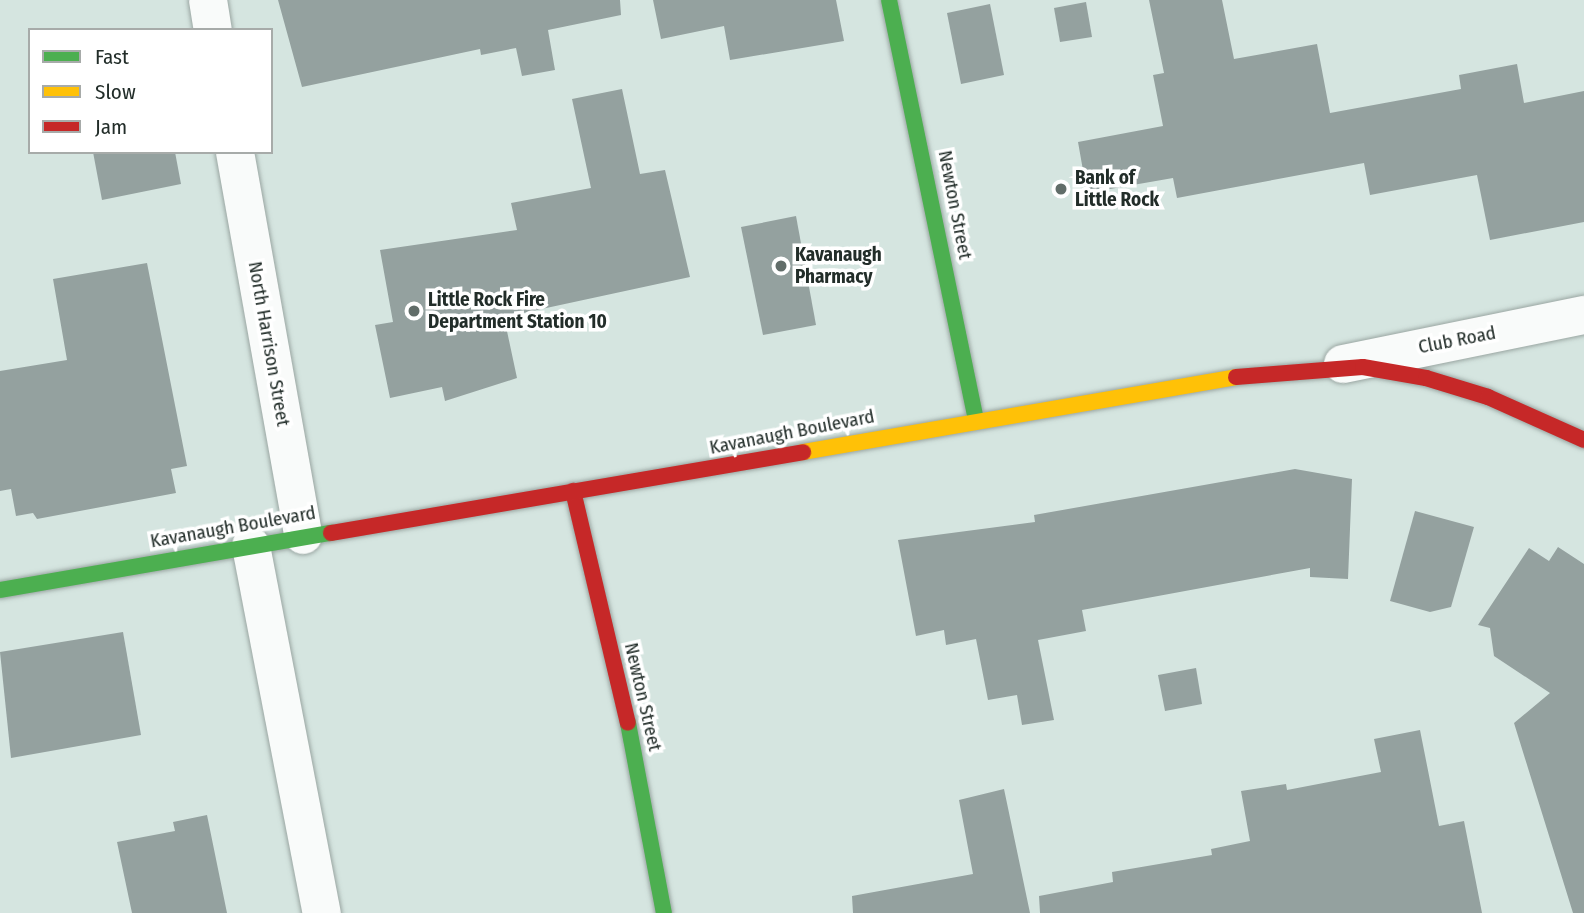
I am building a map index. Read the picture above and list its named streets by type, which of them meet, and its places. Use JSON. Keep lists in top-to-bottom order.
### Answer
{
  "streets": {
    "street": [
      "Newton Street",
      "Club Road",
      "North Harrison Street",
      "Kavanaugh Boulevard"
    ]
  },
  "crossings": [
    ["Newton Street", "Kavanaugh Boulevard"],
    ["Club Road", "Kavanaugh Boulevard"],
    ["North Harrison Street", "Kavanaugh Boulevard"]
  ],
  "places": ["Bank of Little Rock", "Kavanaugh Pharmacy", "Little Rock Fire Department Station 10"],
  "legend": ["Fast", "Slow", "Jam"]
}
